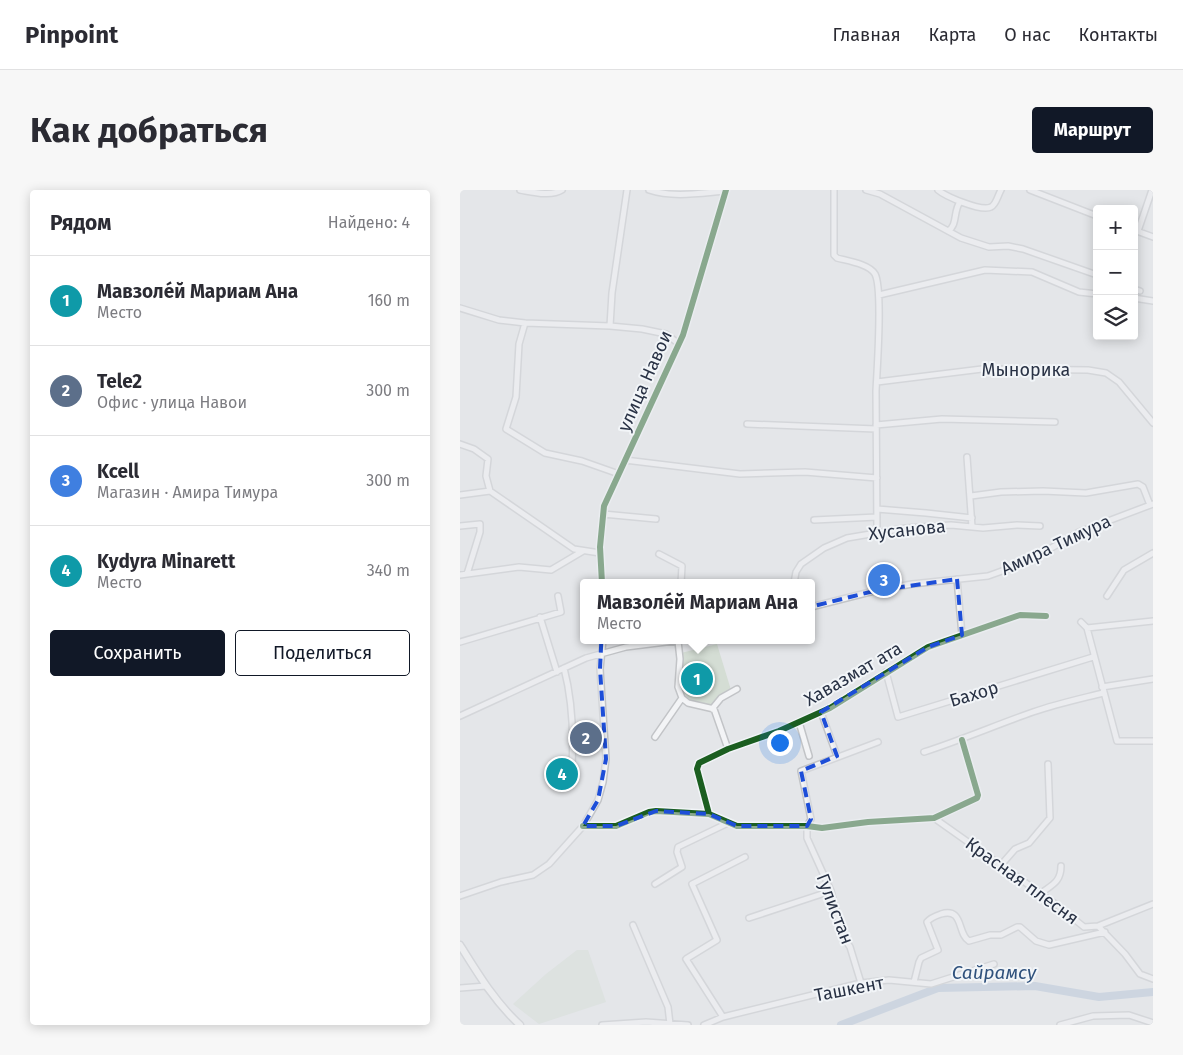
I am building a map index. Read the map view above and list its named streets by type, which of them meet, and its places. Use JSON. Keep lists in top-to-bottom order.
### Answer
{
  "streets": {
    "street": [
      "Мынорика",
      "улица Навои",
      "Хусанова",
      "Амира Тимура",
      "Хавазмат ата",
      "Бахор",
      "Красная плесня",
      "Гулистан",
      "Ташкент"
    ]
  },
  "crossings": [
    ["Хавазмат ата", "Бахор"],
    ["Гулистан", "Ташкент"]
  ],
  "water": ["Сайрамсу"],
  "page": {
    "header": "Pinpoint",
    "nav": [
      "Главная",
      "Карта",
      "О нас",
      "Контакты"
    ],
    "buttons": [
      "Маршрут",
      ["Сохранить", "Поделиться"]
    ],
    "title": "Как добраться",
    "heading": ["Рядом", "Найдено: 4"],
    "map_buttons": ["+", "−"],
    "list": [
      {
        "mark": "1",
        "name": "Мавзоле́й Мариам Ана",
        "note": "Место",
        "value": "160 m"
      },
      {
        "mark": "2",
        "name": "Tele2",
        "note": "Офис · улица Навои",
        "value": "300 m"
      },
      {
        "mark": "3",
        "name": "Kcell",
        "note": "Магазин · Амира Тимура",
        "value": "300 m"
      },
      {
        "mark": "4",
        "name": "Kydyra Minarett",
        "note": "Место",
        "value": "340 m"
      }
    ],
    "pins": [
      "3",
      "1",
      "2",
      "4"
    ],
    "popup": ["Мавзоле́й Мариам Ана", "Место"]
  }
}
